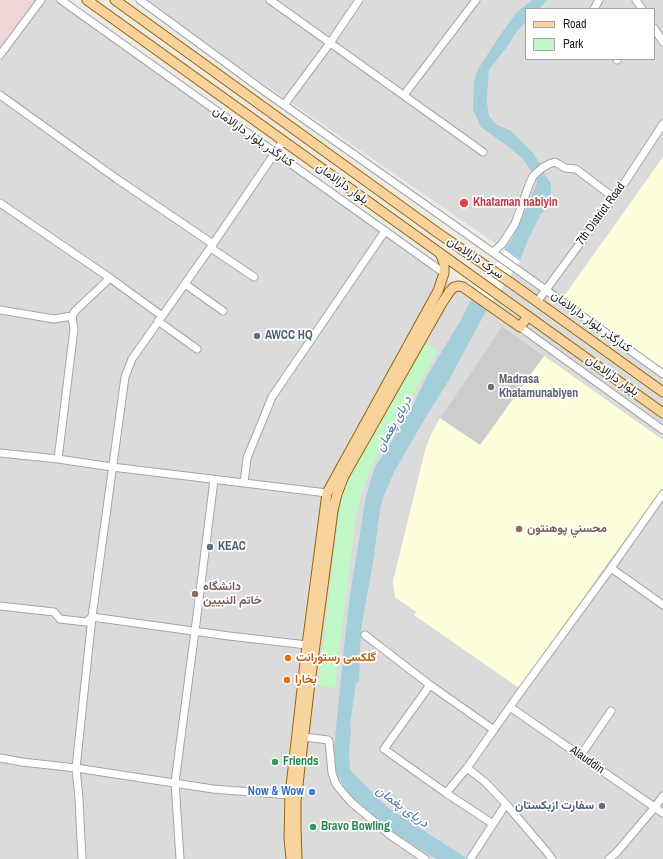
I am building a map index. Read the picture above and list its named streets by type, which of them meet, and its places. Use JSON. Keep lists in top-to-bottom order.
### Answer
{
  "streets": {
    "main road": ["بلوار دارالامان", "سرک دارالامان"],
    "street": ["کنارگذر بلوار دارالامان", "7th District Road", "Alauddin"]
  },
  "crossings": [
    ["کنارگذر بلوار دارالامان", "7th District Road"],
    ["بلوار دارالامان", "7th District Road"],
    ["بلوار دارالامان", "سرک دارالامان"]
  ],
  "water": ["دریای پغمان"],
  "places": [
    "Khataman nabiyin",
    "AWCC HQ",
    "Madrasa Khatamunabiyen",
    "محسني پوهنتون",
    "KEAC",
    "دانشگاه خاتم النبیین",
    "گلکسی رستورانت",
    "بخارا",
    "Friends",
    "Now & Wow",
    "سفارت ازبکستان",
    "Bravo Bowling"
  ],
  "legend": ["Road", "Park"]
}
